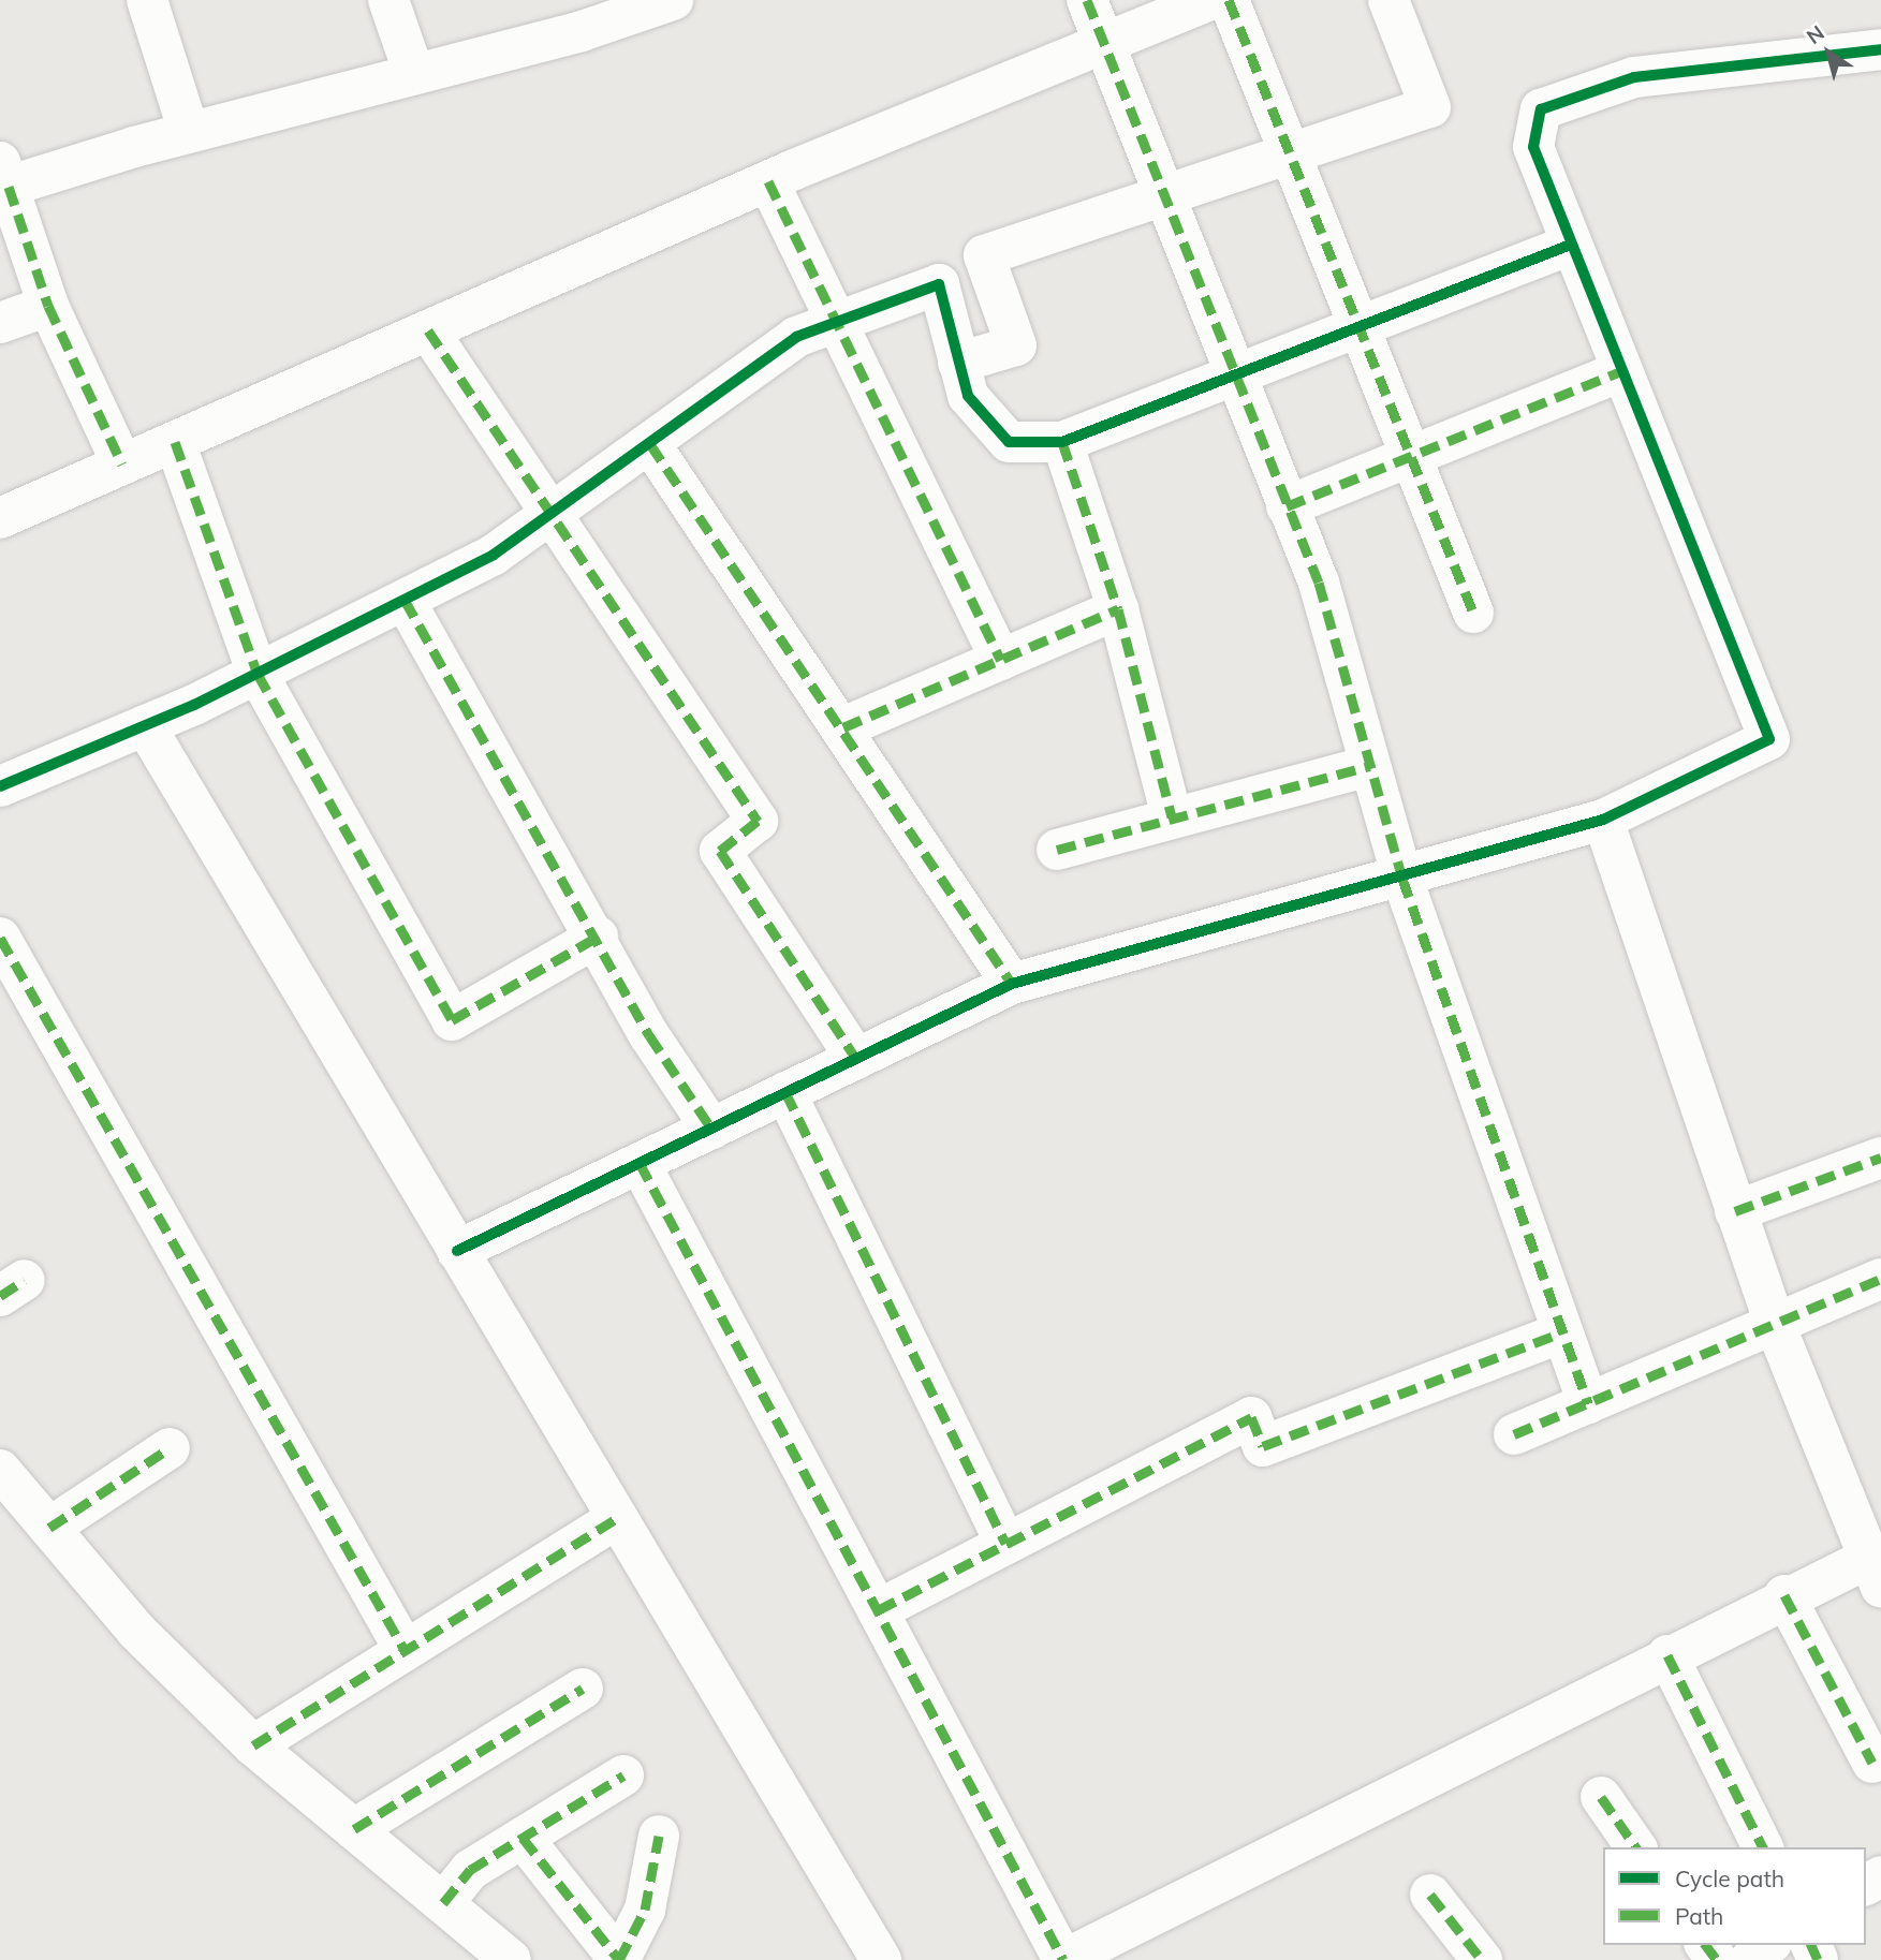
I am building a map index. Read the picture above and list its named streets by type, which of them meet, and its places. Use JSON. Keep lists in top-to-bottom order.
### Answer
{
  "legend": ["Cycle path", "Path"],
  "north": "top left"
}
